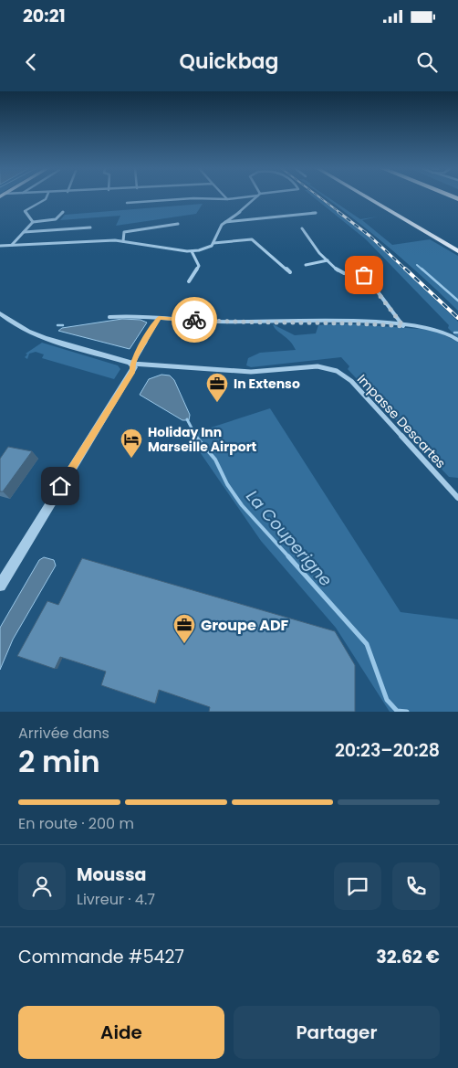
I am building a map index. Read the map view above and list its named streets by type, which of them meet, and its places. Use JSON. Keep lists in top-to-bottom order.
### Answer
{
  "streets": {
    "street": ["Impasse Descartes"]
  },
  "water": ["La Couperigne"],
  "places": {
    "office": ["In Extenso", "Groupe ADF"],
    "hotel": ["Holiday Inn Marseille Airport"]
  },
  "page": {
    "status": "20:21",
    "header": "Quickbag",
    "heading": ["2 min", "Arrivée dans", "20:23–20:28"],
    "panel": [
      "Moussa",
      "Livreur · 4.7",
      "Commande #5427",
      "32.62 €"
    ],
    "bar": "En route · 200 m",
    "buttons": ["Aide", "Partager"]
  }
}
